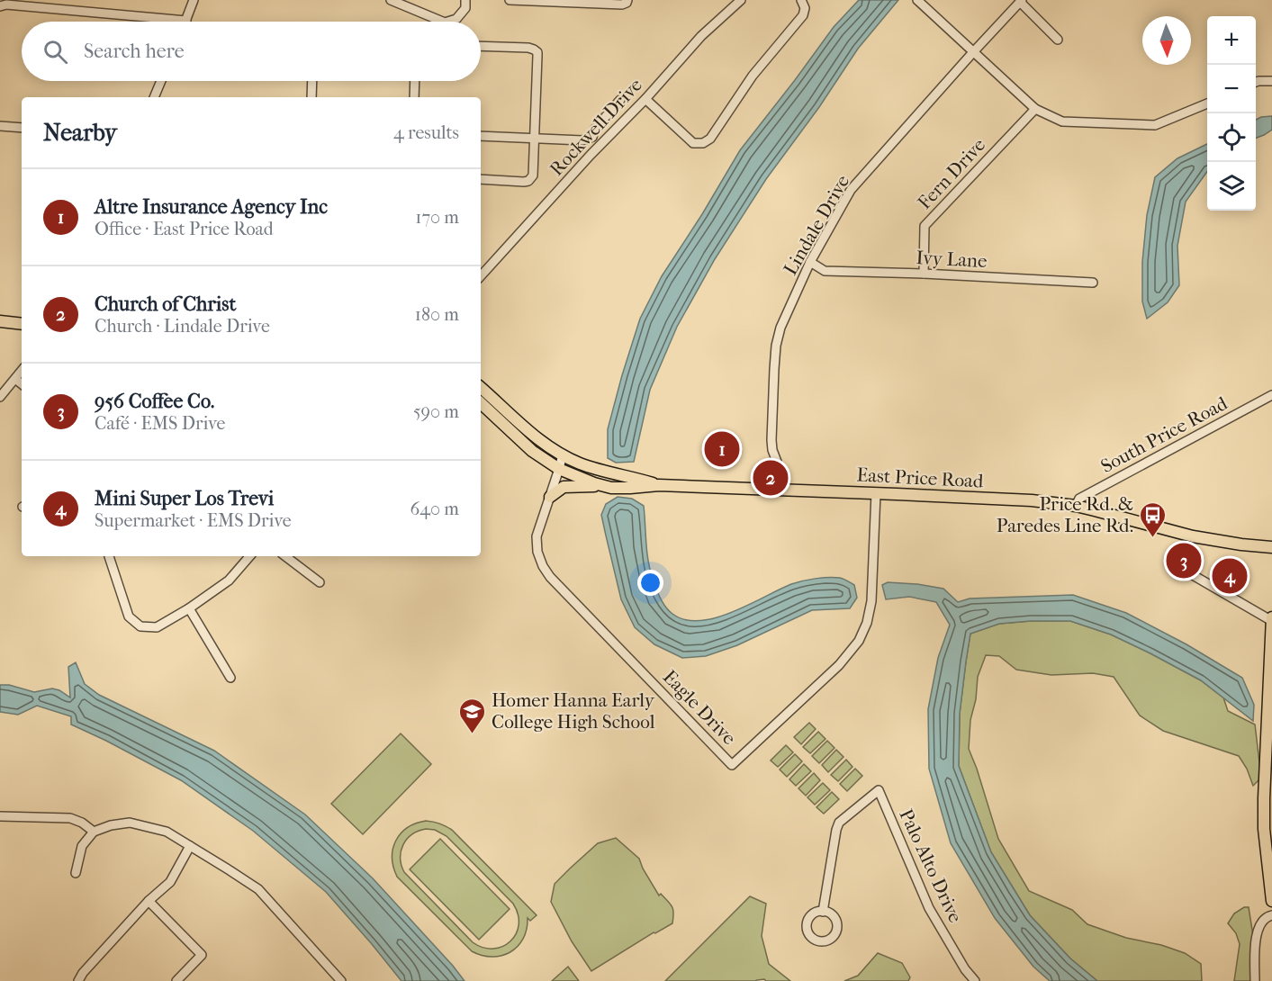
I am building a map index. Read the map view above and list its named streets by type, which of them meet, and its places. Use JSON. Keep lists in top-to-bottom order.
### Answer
{
  "streets": {
    "main road": ["East Price Road"],
    "street": [
      "Rockwell Drive",
      "Fern Drive",
      "Lindale Drive",
      "Ivy Lane",
      "South Price Road",
      "Eagle Drive",
      "Palo Alto Drive"
    ]
  },
  "crossings": [
    ["Fern Drive", "Ivy Lane"],
    ["Lindale Drive", "Ivy Lane"],
    ["Lindale Drive", "East Price Road"],
    ["South Price Road", "East Price Road"],
    ["East Price Road", "Eagle Drive"]
  ],
  "places": {
    "bus stop": ["Price Rd. & Paredes Line Rd."],
    "school or university": ["Homer Hanna Early College High School"]
  },
  "north": "bottom",
  "page": {
    "map_buttons": ["+", "−"],
    "search": "Search here",
    "heading": ["Nearby", "4 results"],
    "list": [
      {
        "mark": "1",
        "name": "Altre Insurance Agency Inc",
        "note": "Office · East Price Road",
        "value": "170 m"
      },
      {
        "mark": "2",
        "name": "Church of Christ",
        "note": "Church · Lindale Drive",
        "value": "180 m"
      },
      {
        "mark": "3",
        "name": "956 Coffee Co.",
        "note": "Café · EMS Drive",
        "value": "590 m"
      },
      {
        "mark": "4",
        "name": "Mini Super Los Trevi",
        "note": "Supermarket · EMS Drive",
        "value": "640 m"
      }
    ],
    "pins": [
      "1",
      "2",
      "3",
      "4"
    ]
  }
}
